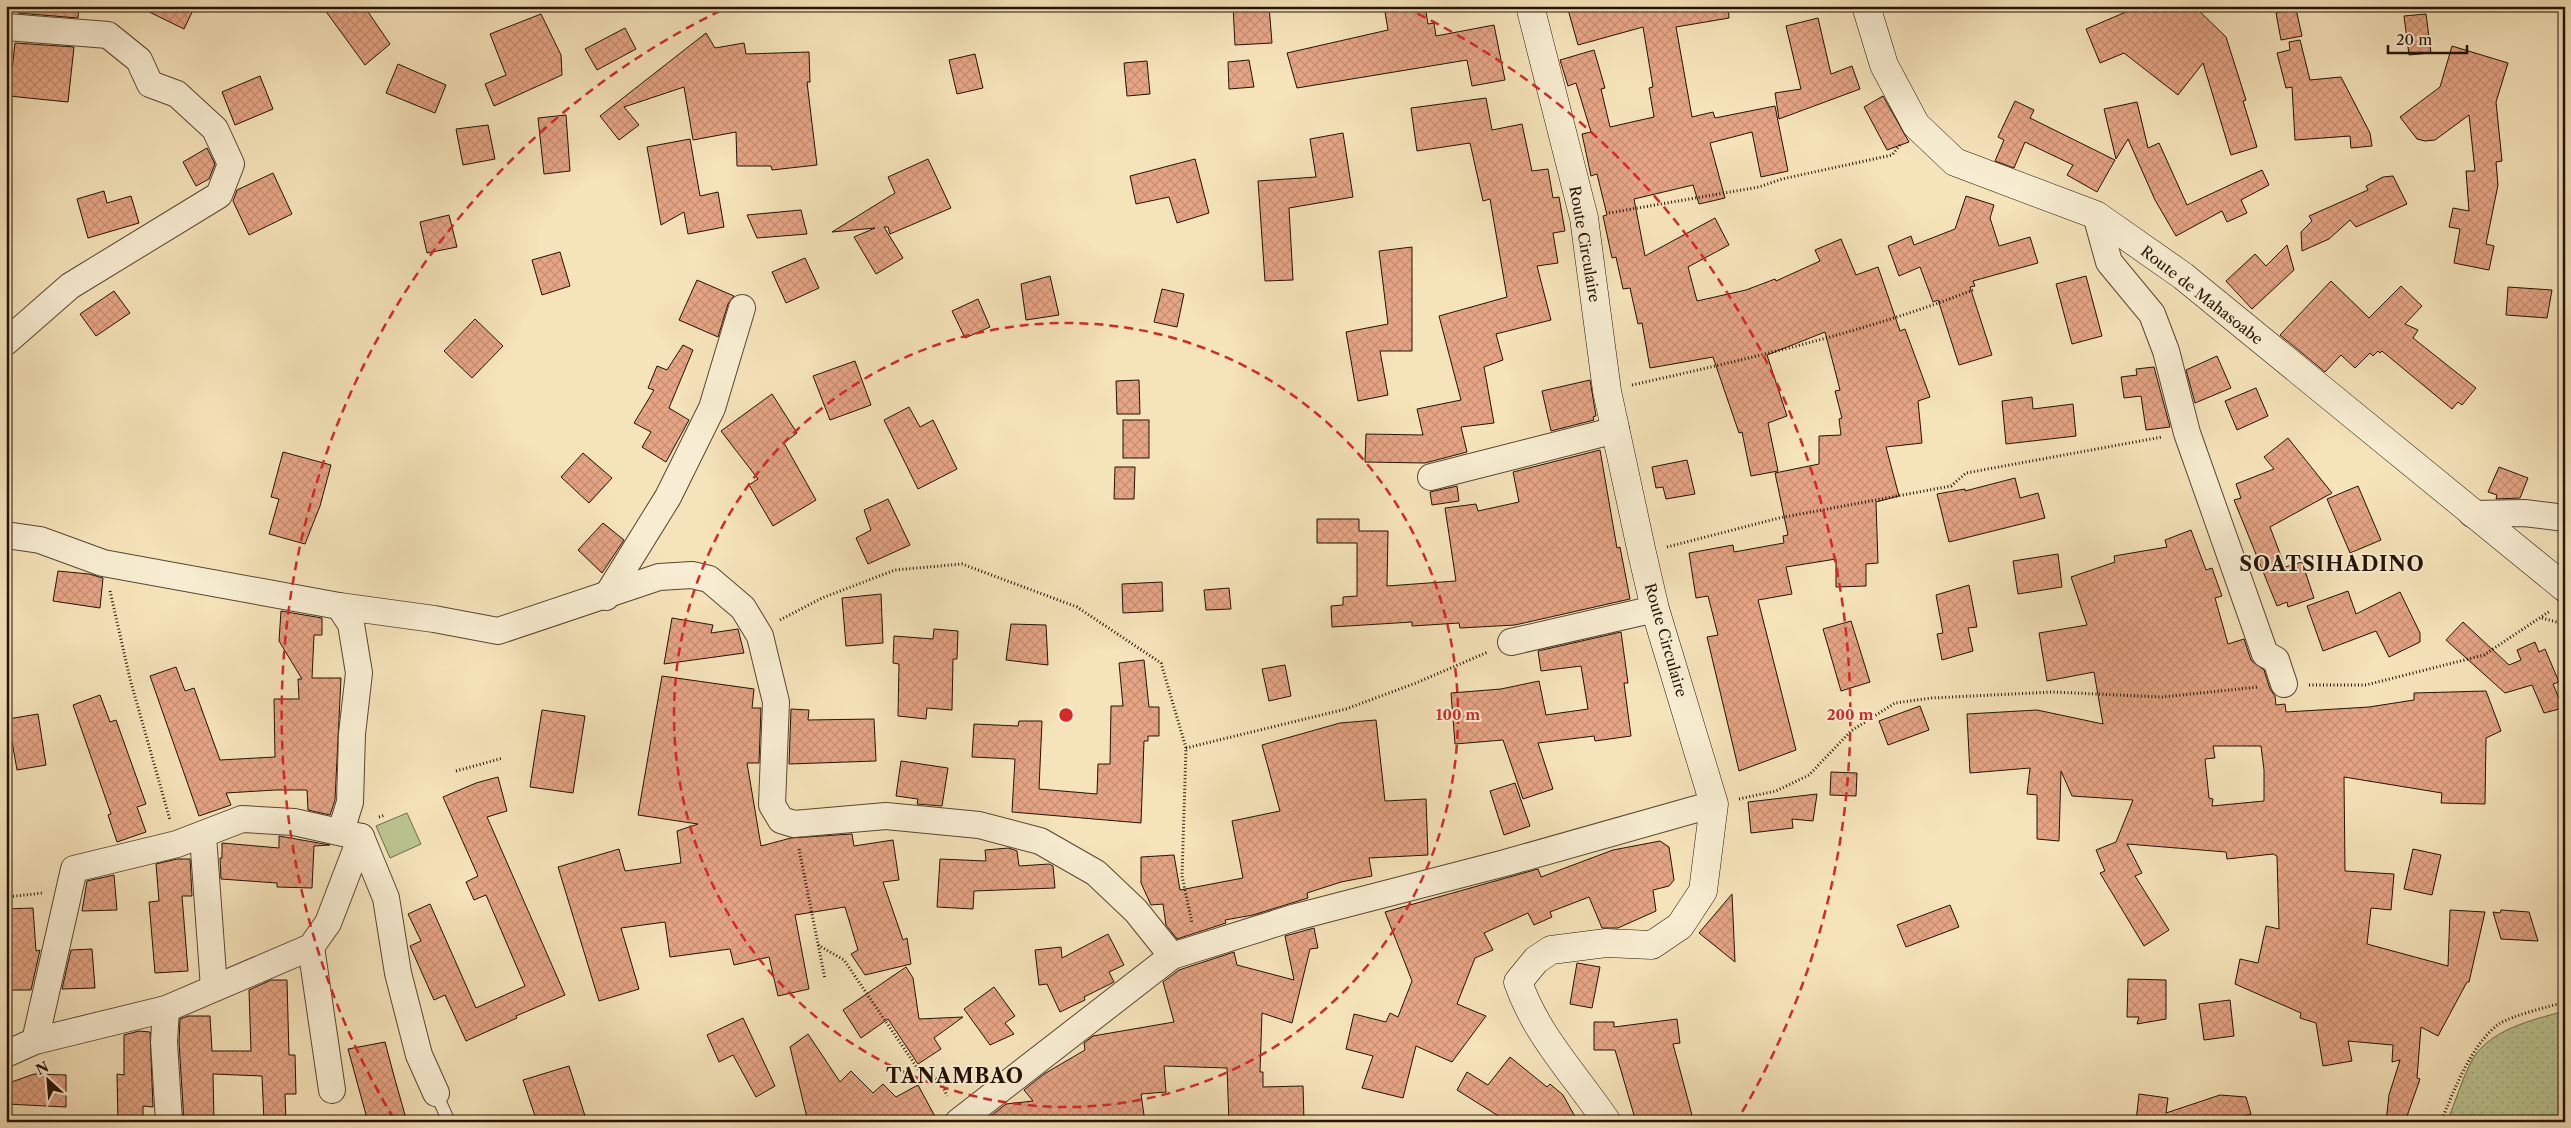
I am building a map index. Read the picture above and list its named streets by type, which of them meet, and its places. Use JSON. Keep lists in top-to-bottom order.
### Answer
{
  "streets": {
    "street": ["Route Circulaire", "Route de Mahasoabe"]
  },
  "districts": ["SOATSIHADINO", "TANAMBAO"],
  "scale_bar": "20 m",
  "north": "top left",
  "rings": ["100 m", "200 m"]
}
